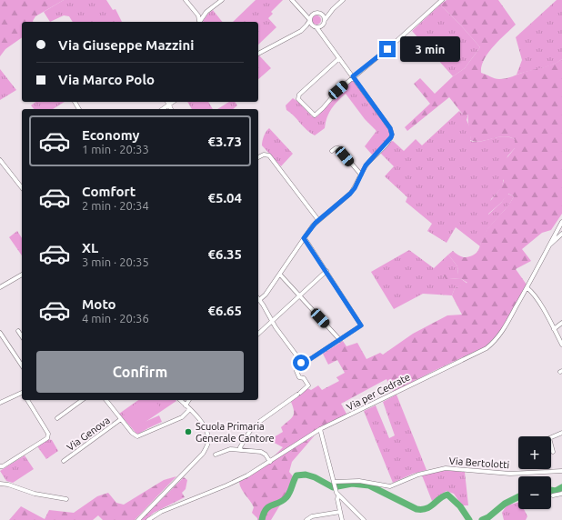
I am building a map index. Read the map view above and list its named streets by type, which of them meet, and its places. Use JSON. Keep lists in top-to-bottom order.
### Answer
{
  "streets": {
    "street": ["Via per Cedrate", "Via Genova", "Via Bertolotti"]
  },
  "places": ["Scuola Primaria Generale Cantore"],
  "page": {
    "banner": ["Via Giuseppe Mazzini", "Via Marco Polo"],
    "bubble": "3 min",
    "list": [
      {
        "name": "Economy",
        "note": "1 min · 20:33",
        "value": "€3.73"
      },
      {
        "name": "Comfort",
        "note": "2 min · 20:34",
        "value": "€5.04"
      },
      {
        "name": "XL",
        "note": "3 min · 20:35",
        "value": "€6.35"
      },
      {
        "name": "Moto",
        "note": "4 min · 20:36",
        "value": "€6.65"
      }
    ],
    "buttons": "Confirm",
    "map_buttons": ["+", "−"]
  }
}
